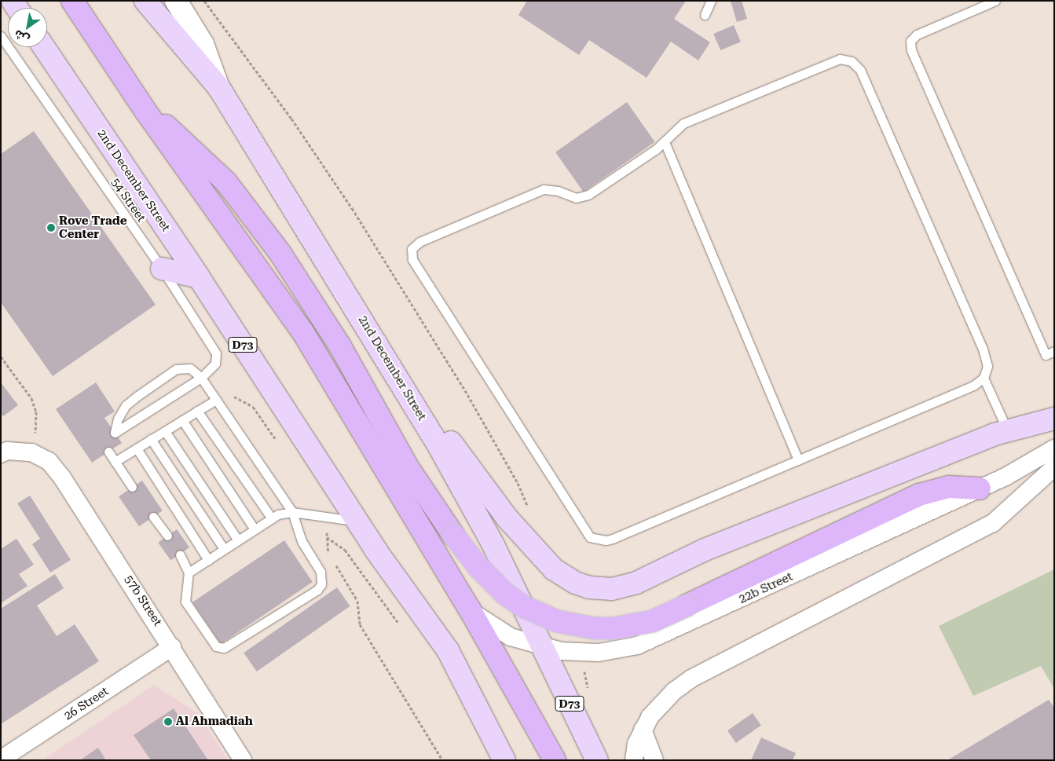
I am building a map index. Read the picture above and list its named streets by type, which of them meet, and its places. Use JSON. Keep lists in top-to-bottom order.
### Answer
{
  "streets": {
    "main road": ["2nd December Street", "D73"],
    "street": ["22b Street", "57b Street", "26 Street"],
    "lane": ["54 Street"]
  },
  "crossings": [
    ["2nd December Street", "22b Street"],
    ["57b Street", "26 Street"]
  ],
  "places": ["Rove Trade Center", "Al Ahmadiah"],
  "north": "bottom left"
}
